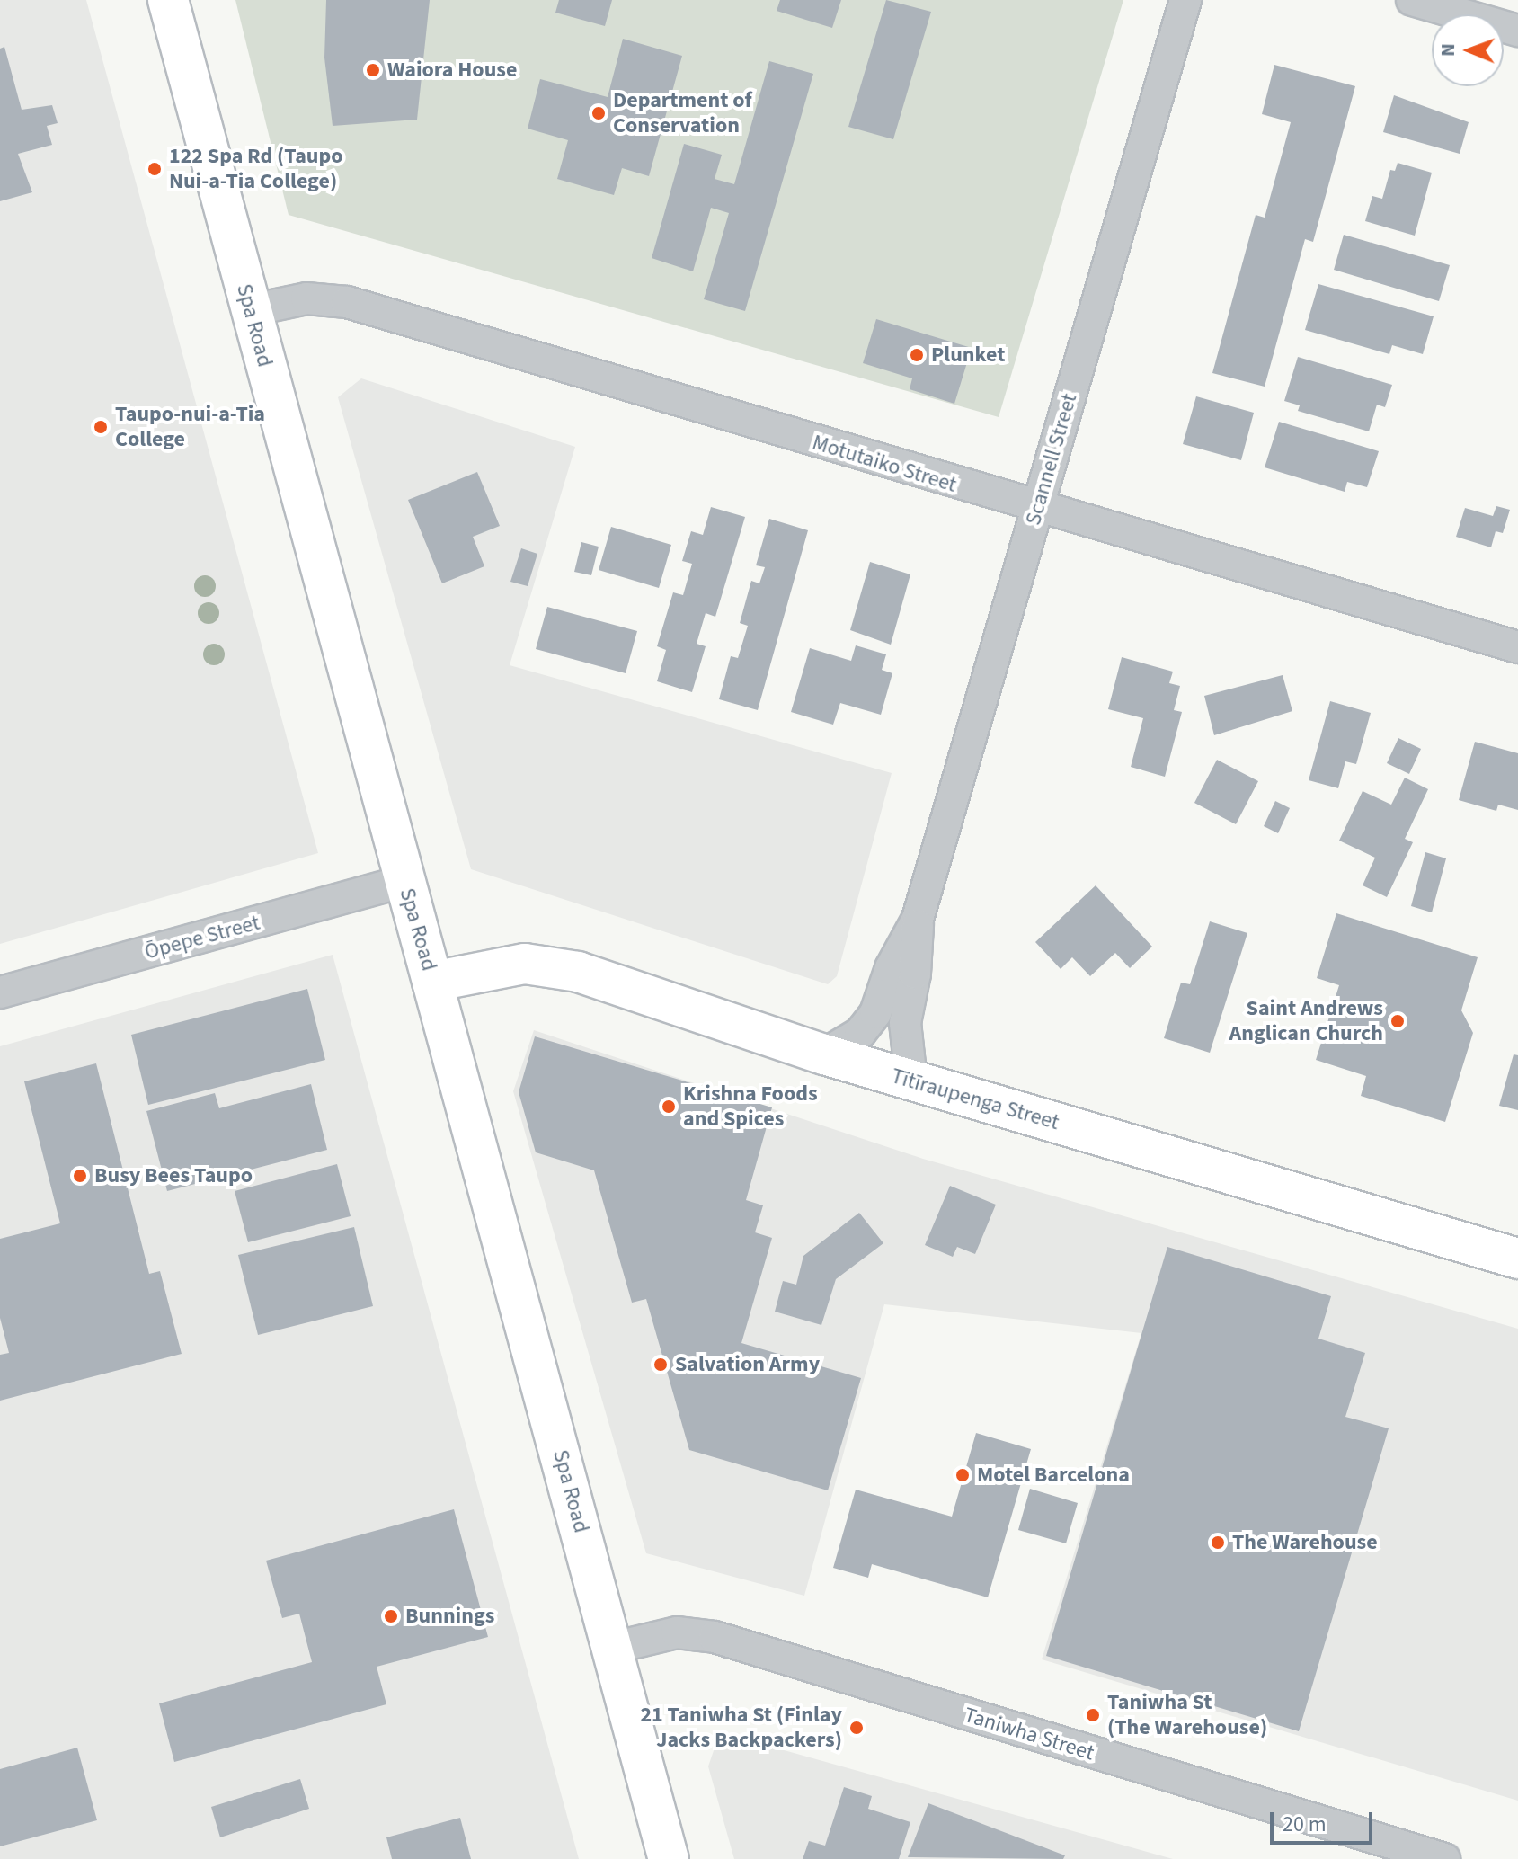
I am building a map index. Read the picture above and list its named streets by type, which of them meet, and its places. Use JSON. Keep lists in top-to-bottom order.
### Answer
{
  "streets": {
    "main road": ["Spa Road", "Tītīraupenga Street"],
    "street": [
      "Scannell Street",
      "Motutaiko Street",
      "Ōpepe Street",
      "Taniwha Street"
    ]
  },
  "crossings": [
    ["Spa Road", "Motutaiko Street"],
    ["Spa Road", "Ōpepe Street"],
    ["Spa Road", "Tītīraupenga Street"],
    ["Spa Road", "Taniwha Street"],
    ["Scannell Street", "Motutaiko Street"],
    ["Scannell Street", "Tītīraupenga Street"]
  ],
  "places": [
    "Waiora House",
    "Department of Conservation",
    "122 Spa Rd (Taupo Nui-a-Tia College)",
    "Plunket",
    "Taupo-nui-a-Tia College",
    "Saint Andrews Anglican Church",
    "Krishna Foods and Spices",
    "Busy Bees Taupo",
    "Salvation Army",
    "Motel Barcelona",
    "The Warehouse",
    "Bunnings",
    "Taniwha St (The Warehouse)",
    "21 Taniwha St (Finlay Jacks Backpackers)"
  ],
  "scale_bar": "20 m",
  "north": "left"
}
